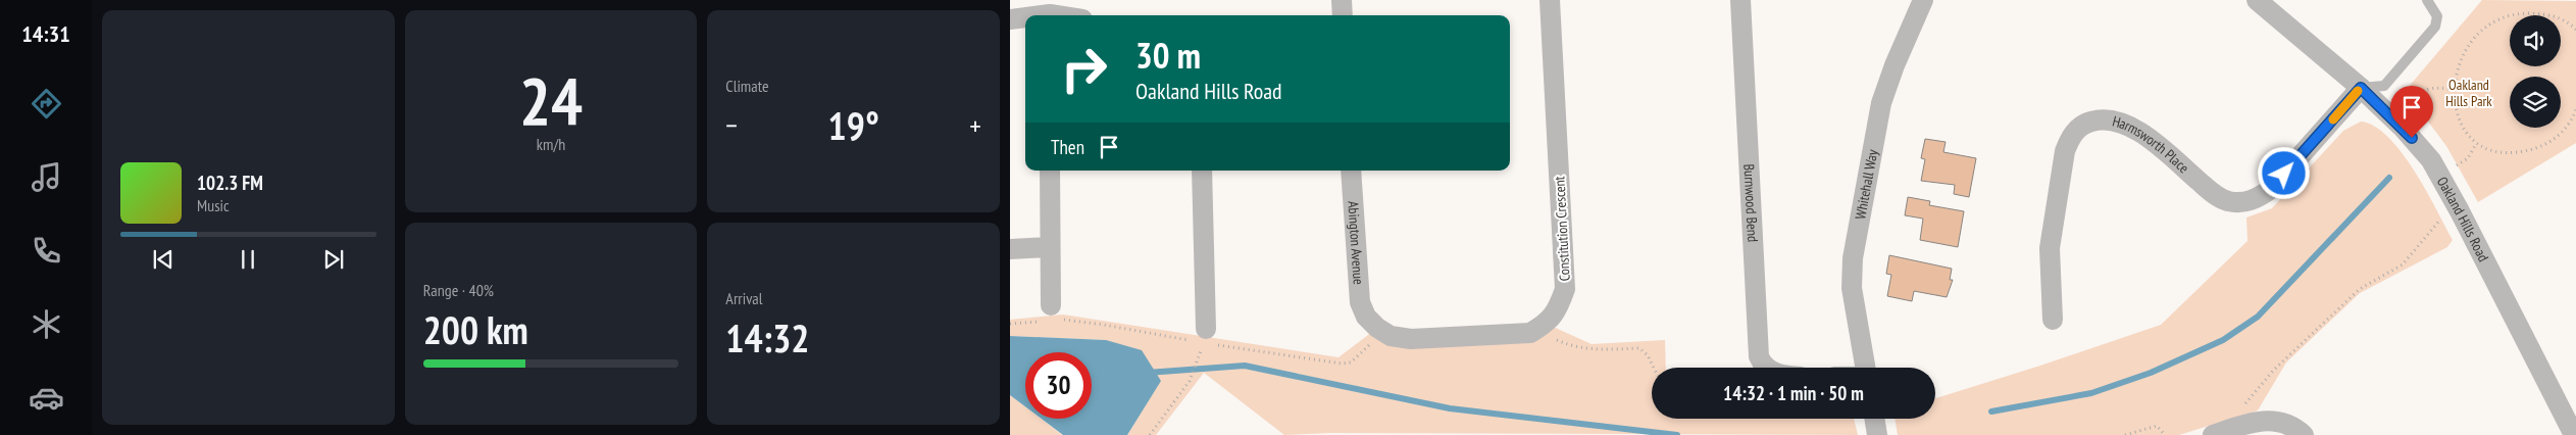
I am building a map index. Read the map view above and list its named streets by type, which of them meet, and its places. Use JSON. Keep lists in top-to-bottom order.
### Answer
{
  "streets": {
    "street": [
      "Harmsworth Place",
      "Whitehall Way",
      "Burnwood Bend",
      "Oakland Hills Road",
      "Constitution Crescent",
      "Abington Avenue"
    ]
  },
  "crossings": [
    ["Harmsworth Place", "Oakland Hills Road"],
    ["Constitution Crescent", "Abington Avenue"]
  ],
  "parks": ["Oakland Hills Park"],
  "page": {
    "tabs": "14:31",
    "tile": [
      ["24", "km/h"],
      "Climate",
      ["Range · 40%", "200 km"],
      ["Arrival", "14:32"]
    ],
    "turn": ["30 m", "Oakland Hills Road"],
    "heat": ["−", "19°", "+"],
    "then": "Then",
    "song": ["102.3 FM", "Music"],
    "limit": "30",
    "trip": "14:32 · 1 min · 50 m"
  }
}
